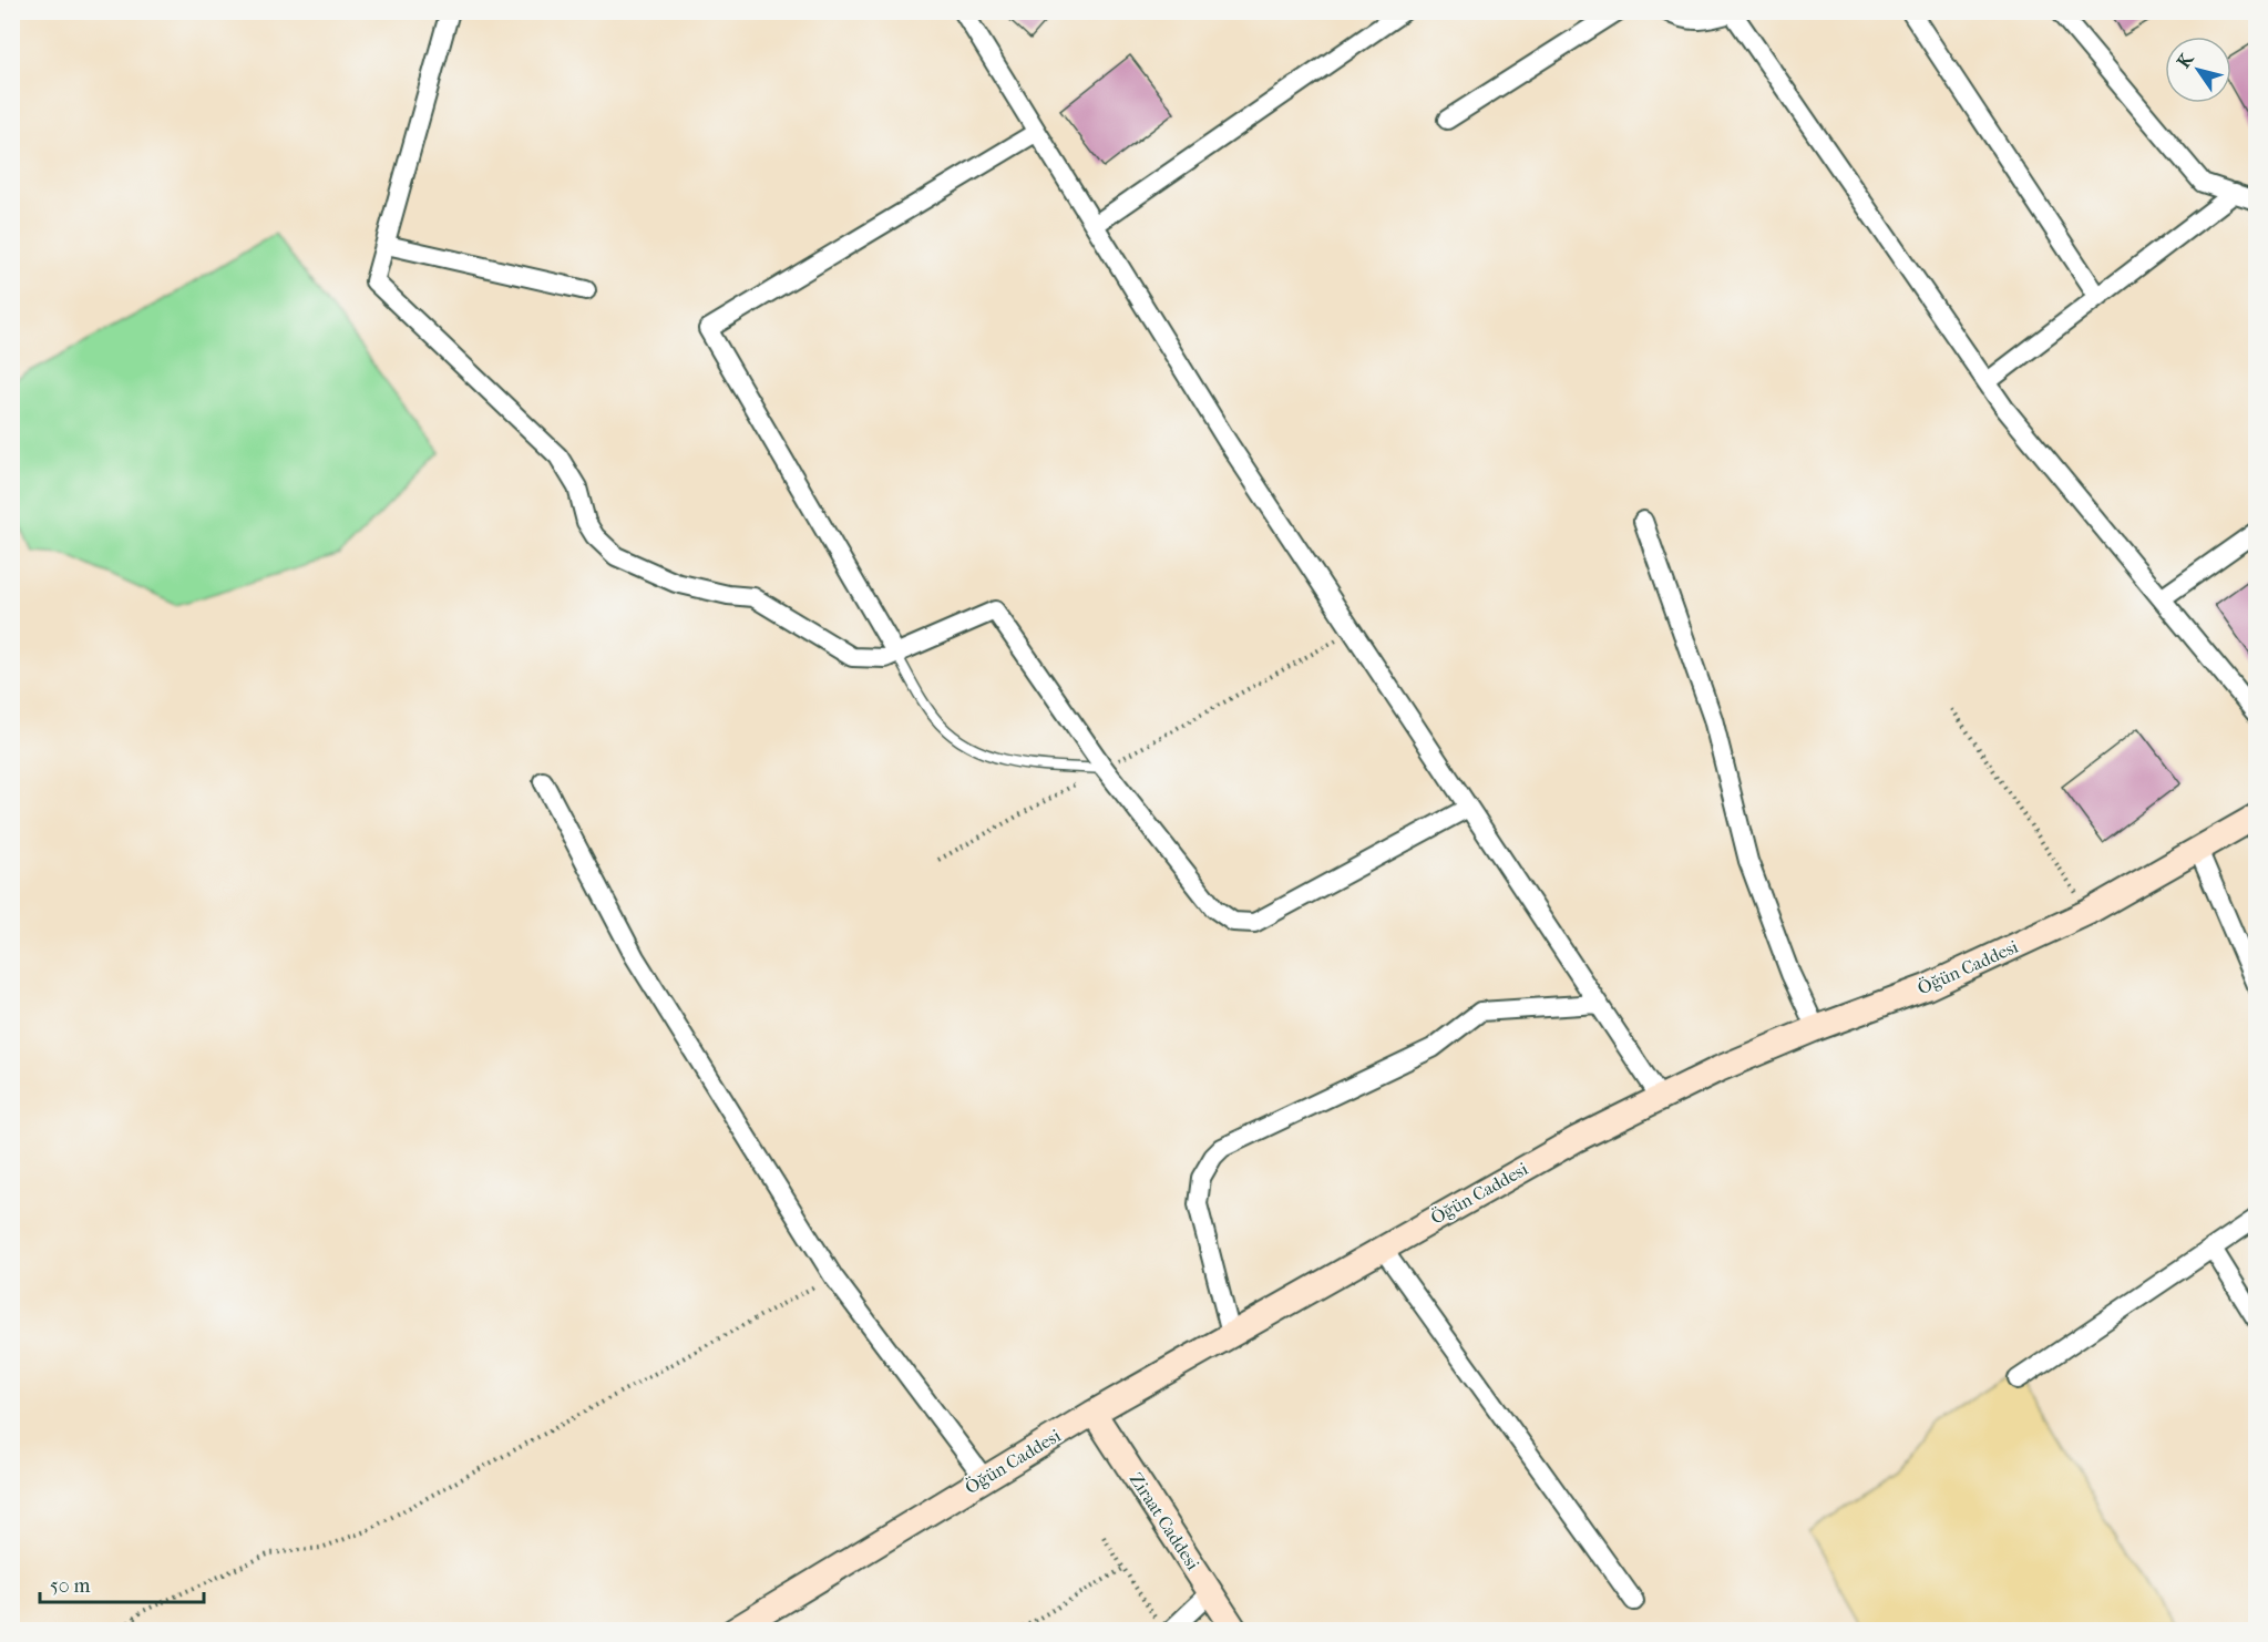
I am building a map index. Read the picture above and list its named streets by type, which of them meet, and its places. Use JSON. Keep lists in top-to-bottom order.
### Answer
{
  "streets": {
    "street": ["Öğün Caddesi", "Ziraat Caddesi"]
  },
  "crossings": [
    ["Öğün Caddesi", "Ziraat Caddesi"]
  ],
  "scale_bar": "50 m",
  "north": "top left"
}
